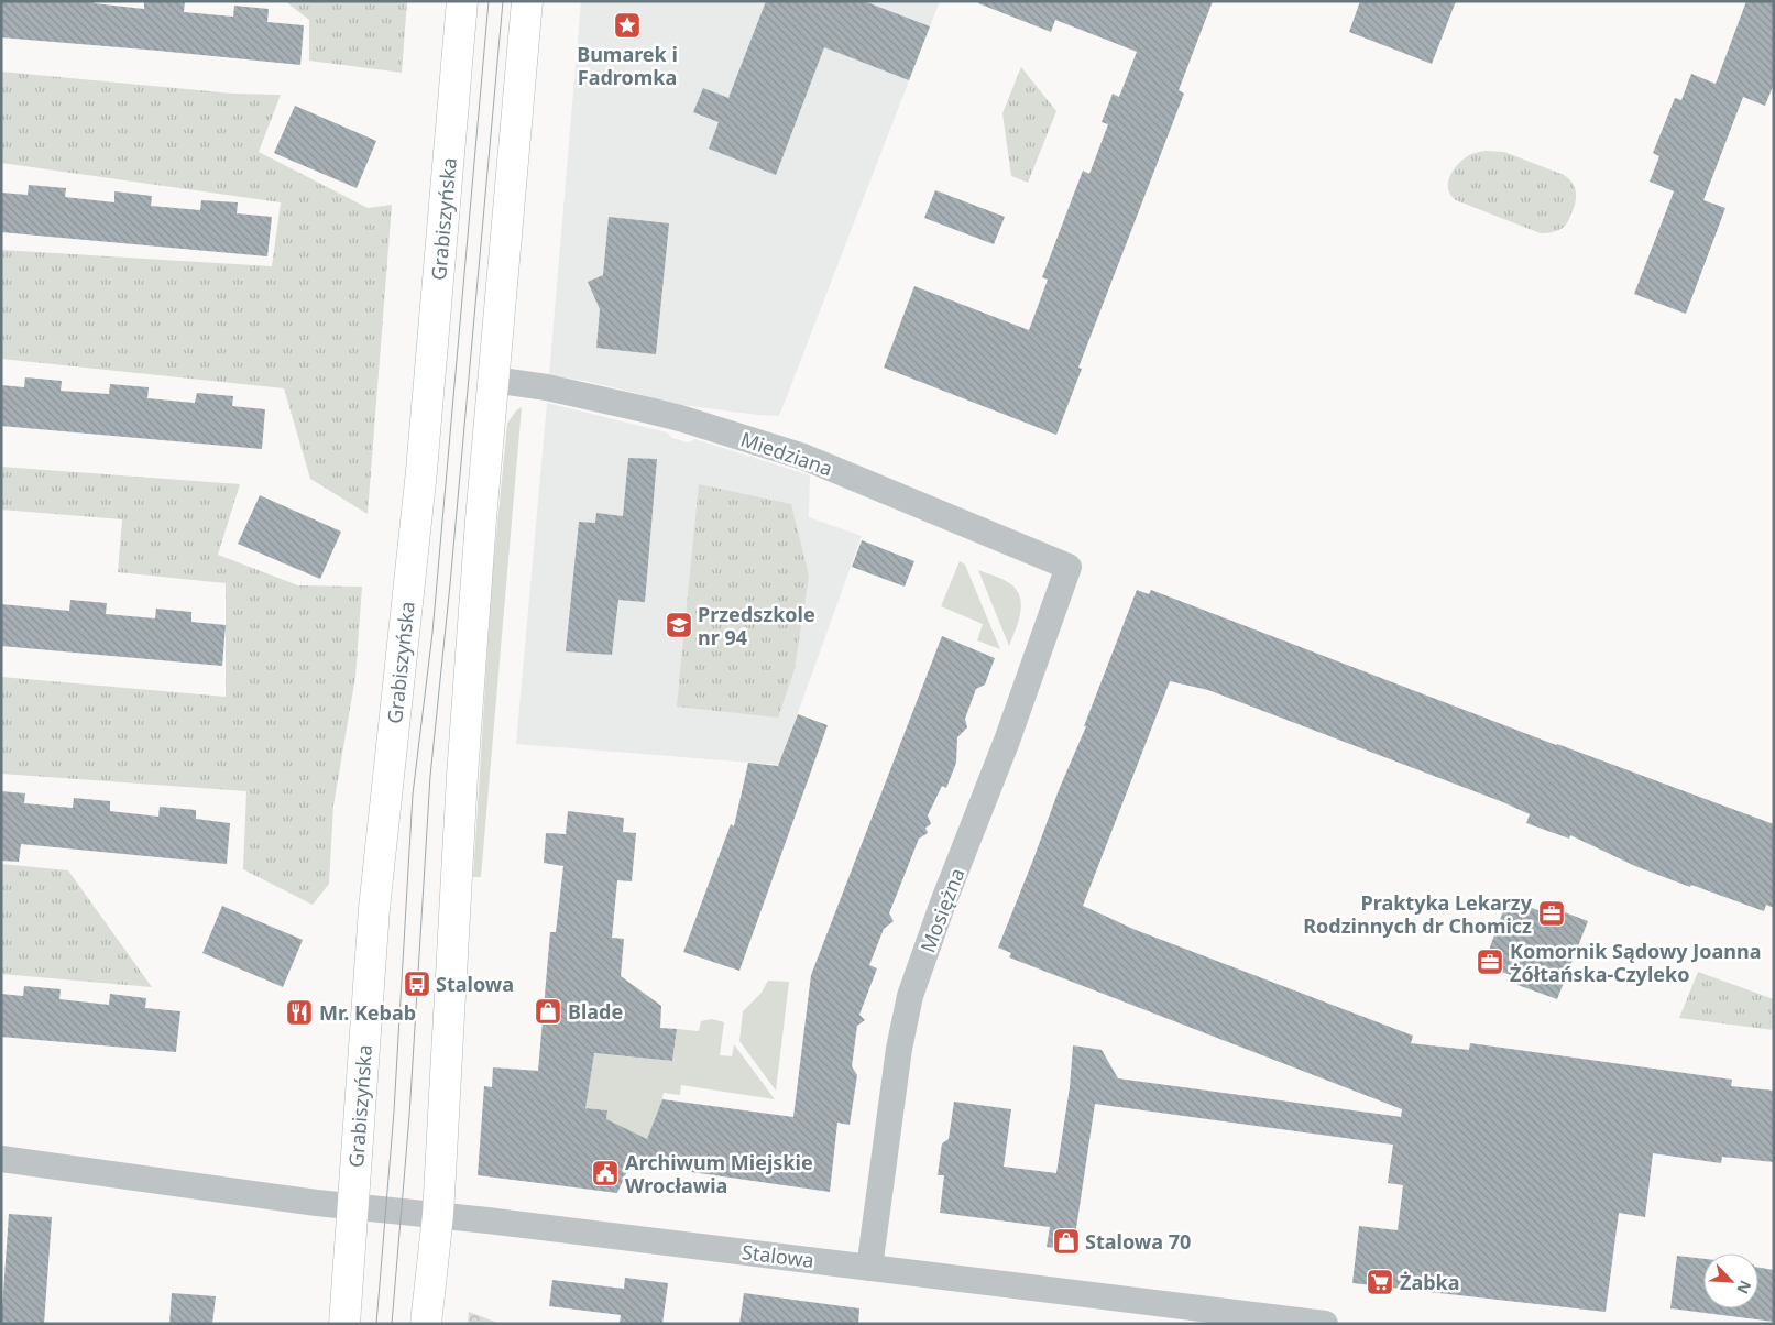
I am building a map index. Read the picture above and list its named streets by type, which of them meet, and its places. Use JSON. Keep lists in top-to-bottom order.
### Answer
{
  "streets": {
    "main road": ["Grabiszyńska"],
    "street": ["Miedziana", "Mosiężna", "Stalowa"]
  },
  "crossings": [
    ["Grabiszyńska", "Stalowa"],
    ["Miedziana", "Mosiężna"],
    ["Mosiężna", "Stalowa"]
  ],
  "places": {
    "place": ["Bumarek i Fadromka"],
    "school or university": ["Przedszkole nr 94"],
    "office": ["Praktyka Lekarzy Rodzinnych dr Chomicz", "Komornik Sądowy Joanna Żółtańska-Czyleko"],
    "bus stop": ["Stalowa"],
    "shop": ["Blade", "Stalowa 70"],
    "restaurant": ["Mr. Kebab"],
    "public building": ["Archiwum Miejskie Wrocławia"],
    "supermarket": ["Żabka"]
  },
  "north": "bottom right"
}
